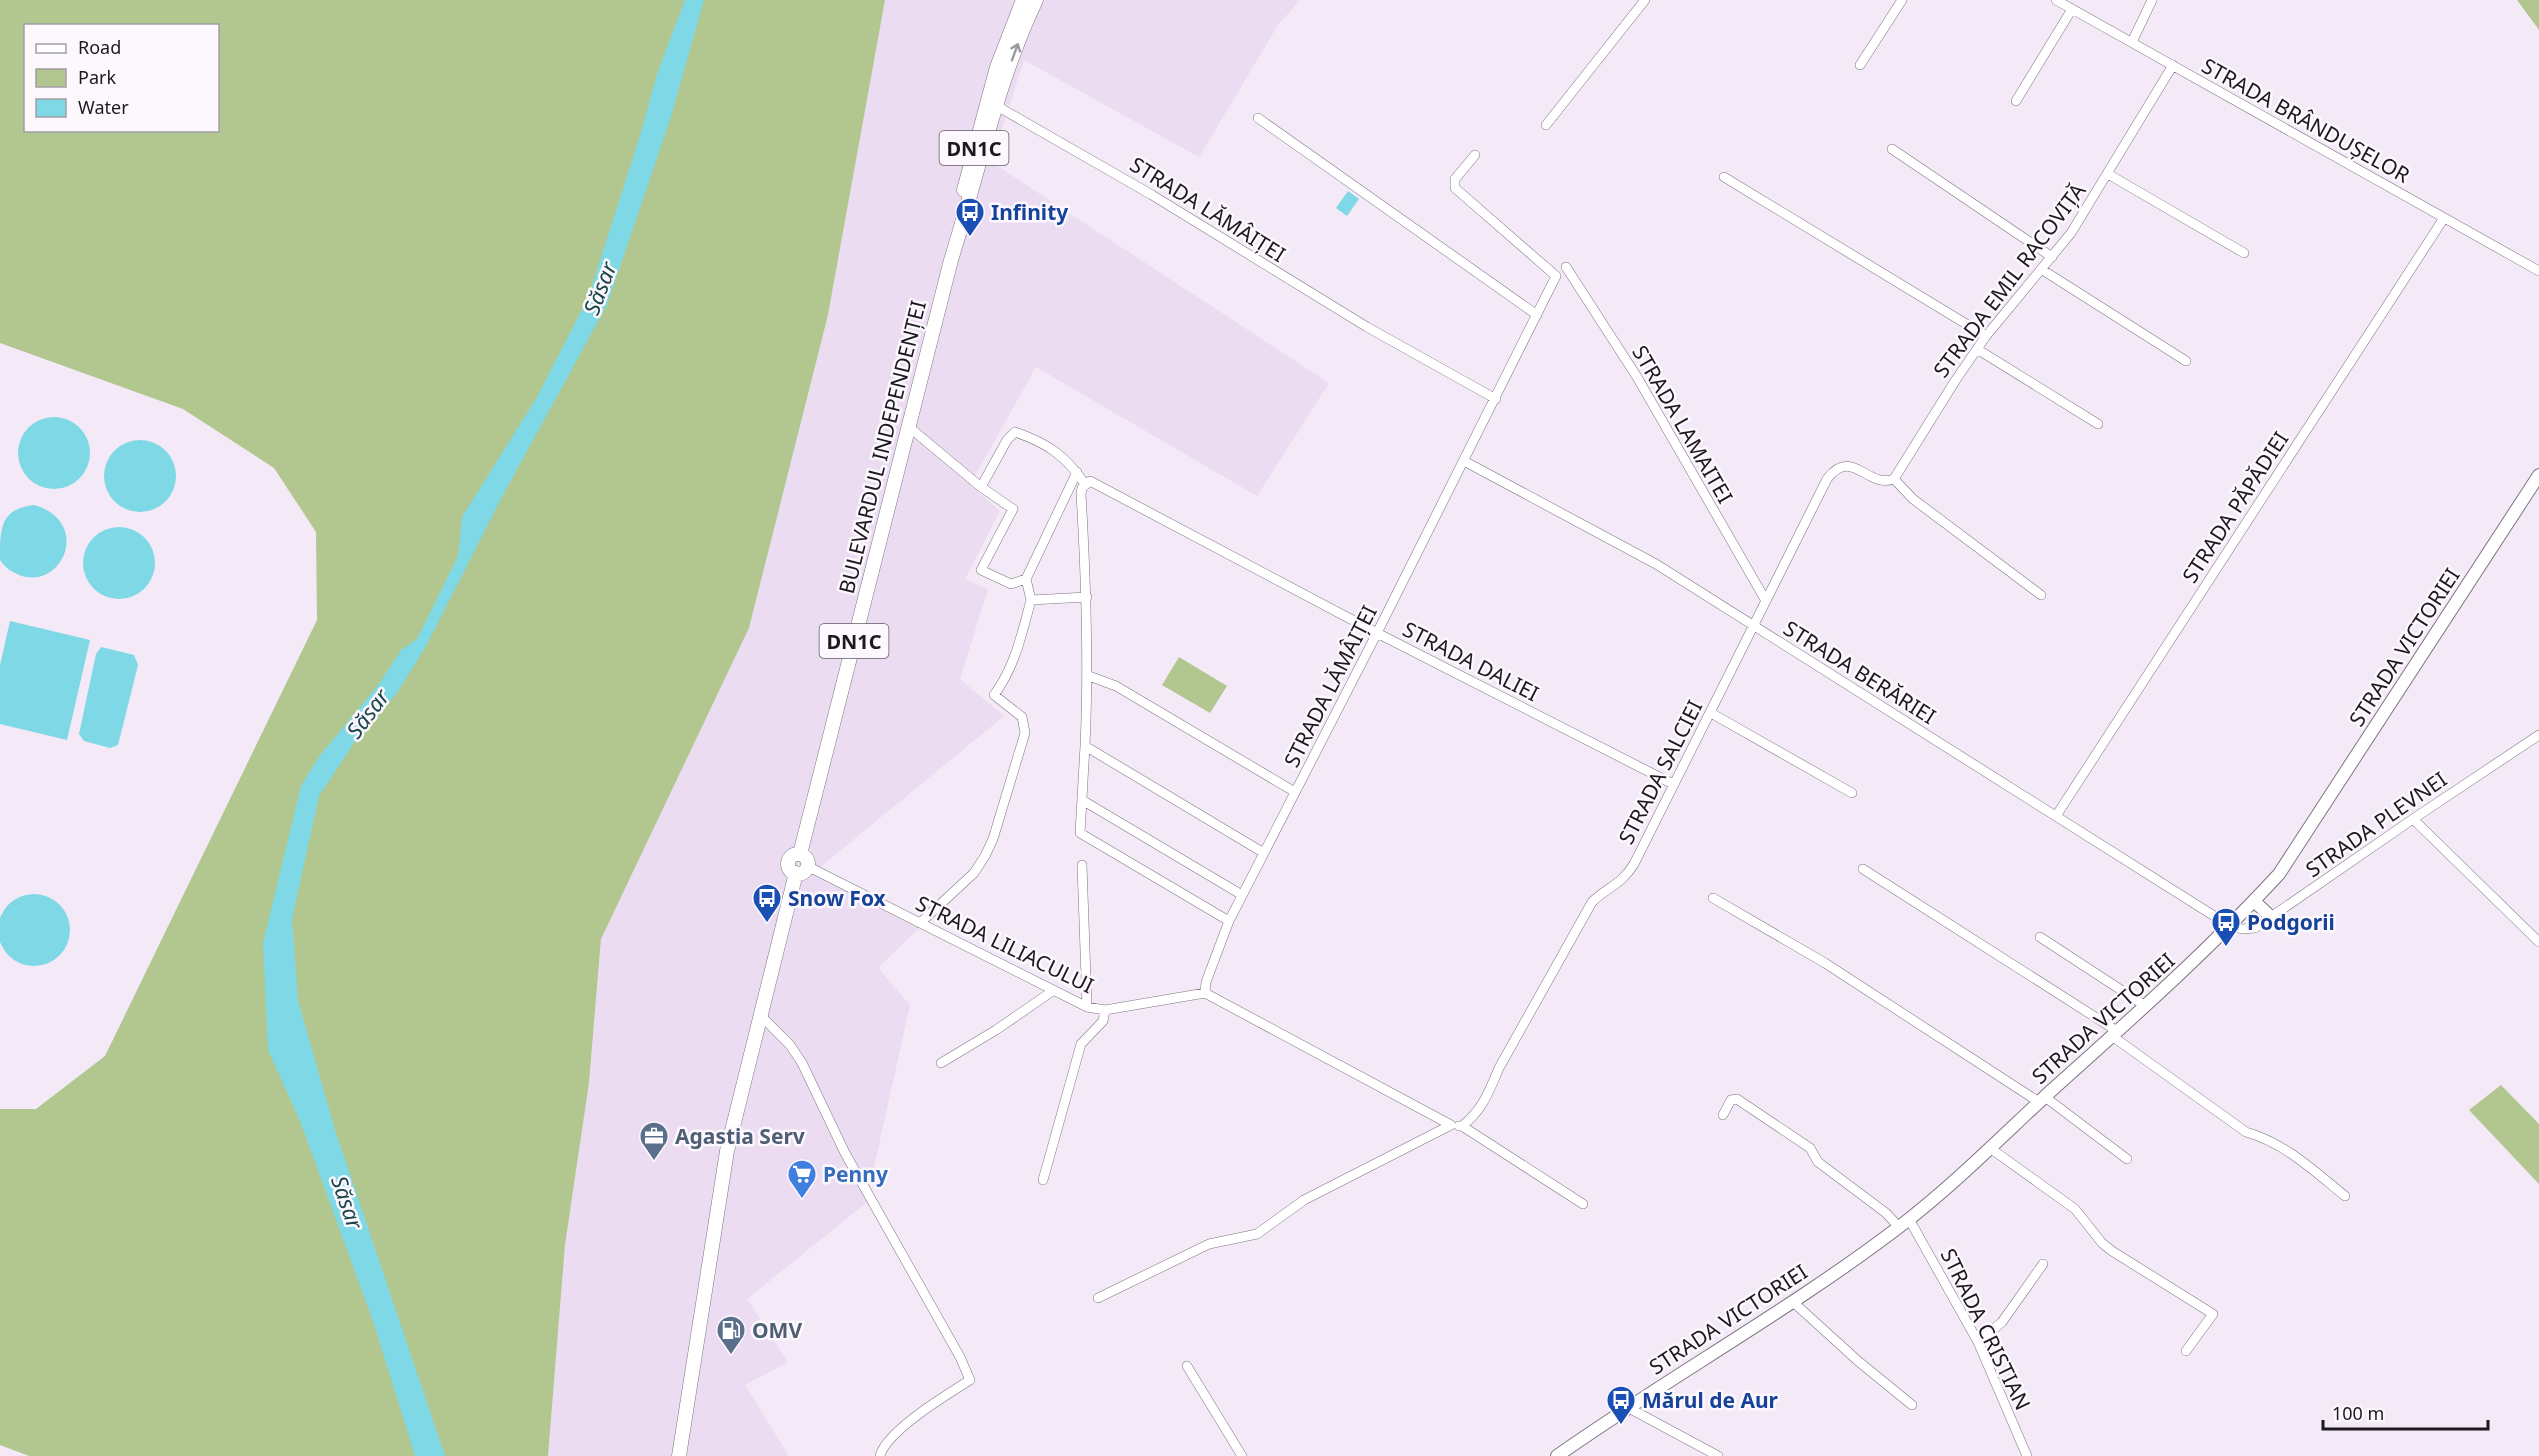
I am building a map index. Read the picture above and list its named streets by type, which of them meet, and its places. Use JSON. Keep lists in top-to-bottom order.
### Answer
{
  "streets": {
    "main road": ["DN1C", "BULEVARDUL INDEPENDENȚEI"],
    "street": [
      "STRADA BRÂNDUȘELOR",
      "STRADA LĂMÂIȚEI",
      "STRADA EMIL RACOVIȚĂ",
      "STRADA LAMAITEI",
      "STRADA PĂPĂDIEI",
      "STRADA VICTORIEI",
      "STRADA DALIEI",
      "STRADA BERĂRIEI",
      "STRADA SALCIEI",
      "STRADA PLEVNEI",
      "STRADA LILIACULUI",
      "STRADA CRISTIAN"
    ]
  },
  "crossings": [
    ["STRADA BRÂNDUȘELOR", "STRADA EMIL RACOVIȚĂ"],
    ["STRADA BRÂNDUȘELOR", "STRADA PĂPĂDIEI"],
    ["STRADA LĂMÂIȚEI", "BULEVARDUL INDEPENDENȚEI"],
    ["STRADA LĂMÂIȚEI", "STRADA DALIEI"],
    ["STRADA LĂMÂIȚEI", "STRADA BERĂRIEI"],
    ["STRADA LĂMÂIȚEI", "STRADA LILIACULUI"],
    ["STRADA EMIL RACOVIȚĂ", "STRADA SALCIEI"],
    ["STRADA LAMAITEI", "STRADA SALCIEI"],
    ["BULEVARDUL INDEPENDENȚEI", "STRADA LILIACULUI"],
    ["STRADA PĂPĂDIEI", "STRADA BERĂRIEI"],
    ["STRADA VICTORIEI", "STRADA BERĂRIEI"],
    ["STRADA VICTORIEI", "STRADA PLEVNEI"],
    ["STRADA VICTORIEI", "STRADA CRISTIAN"],
    ["STRADA DALIEI", "STRADA SALCIEI"],
    ["STRADA BERĂRIEI", "STRADA SALCIEI"],
    ["STRADA BERĂRIEI", "STRADA PLEVNEI"]
  ],
  "water": ["Săsar"],
  "places": {
    "bus stop": [
      "Infinity",
      "Snow Fox",
      "Podgorii",
      "Mărul de Aur"
    ],
    "office": ["Agastia Serv"],
    "supermarket": ["Penny"],
    "fuel station": ["OMV"]
  },
  "legend": ["Road", "Park", "Water"],
  "scale_bar": "100 m"
}
